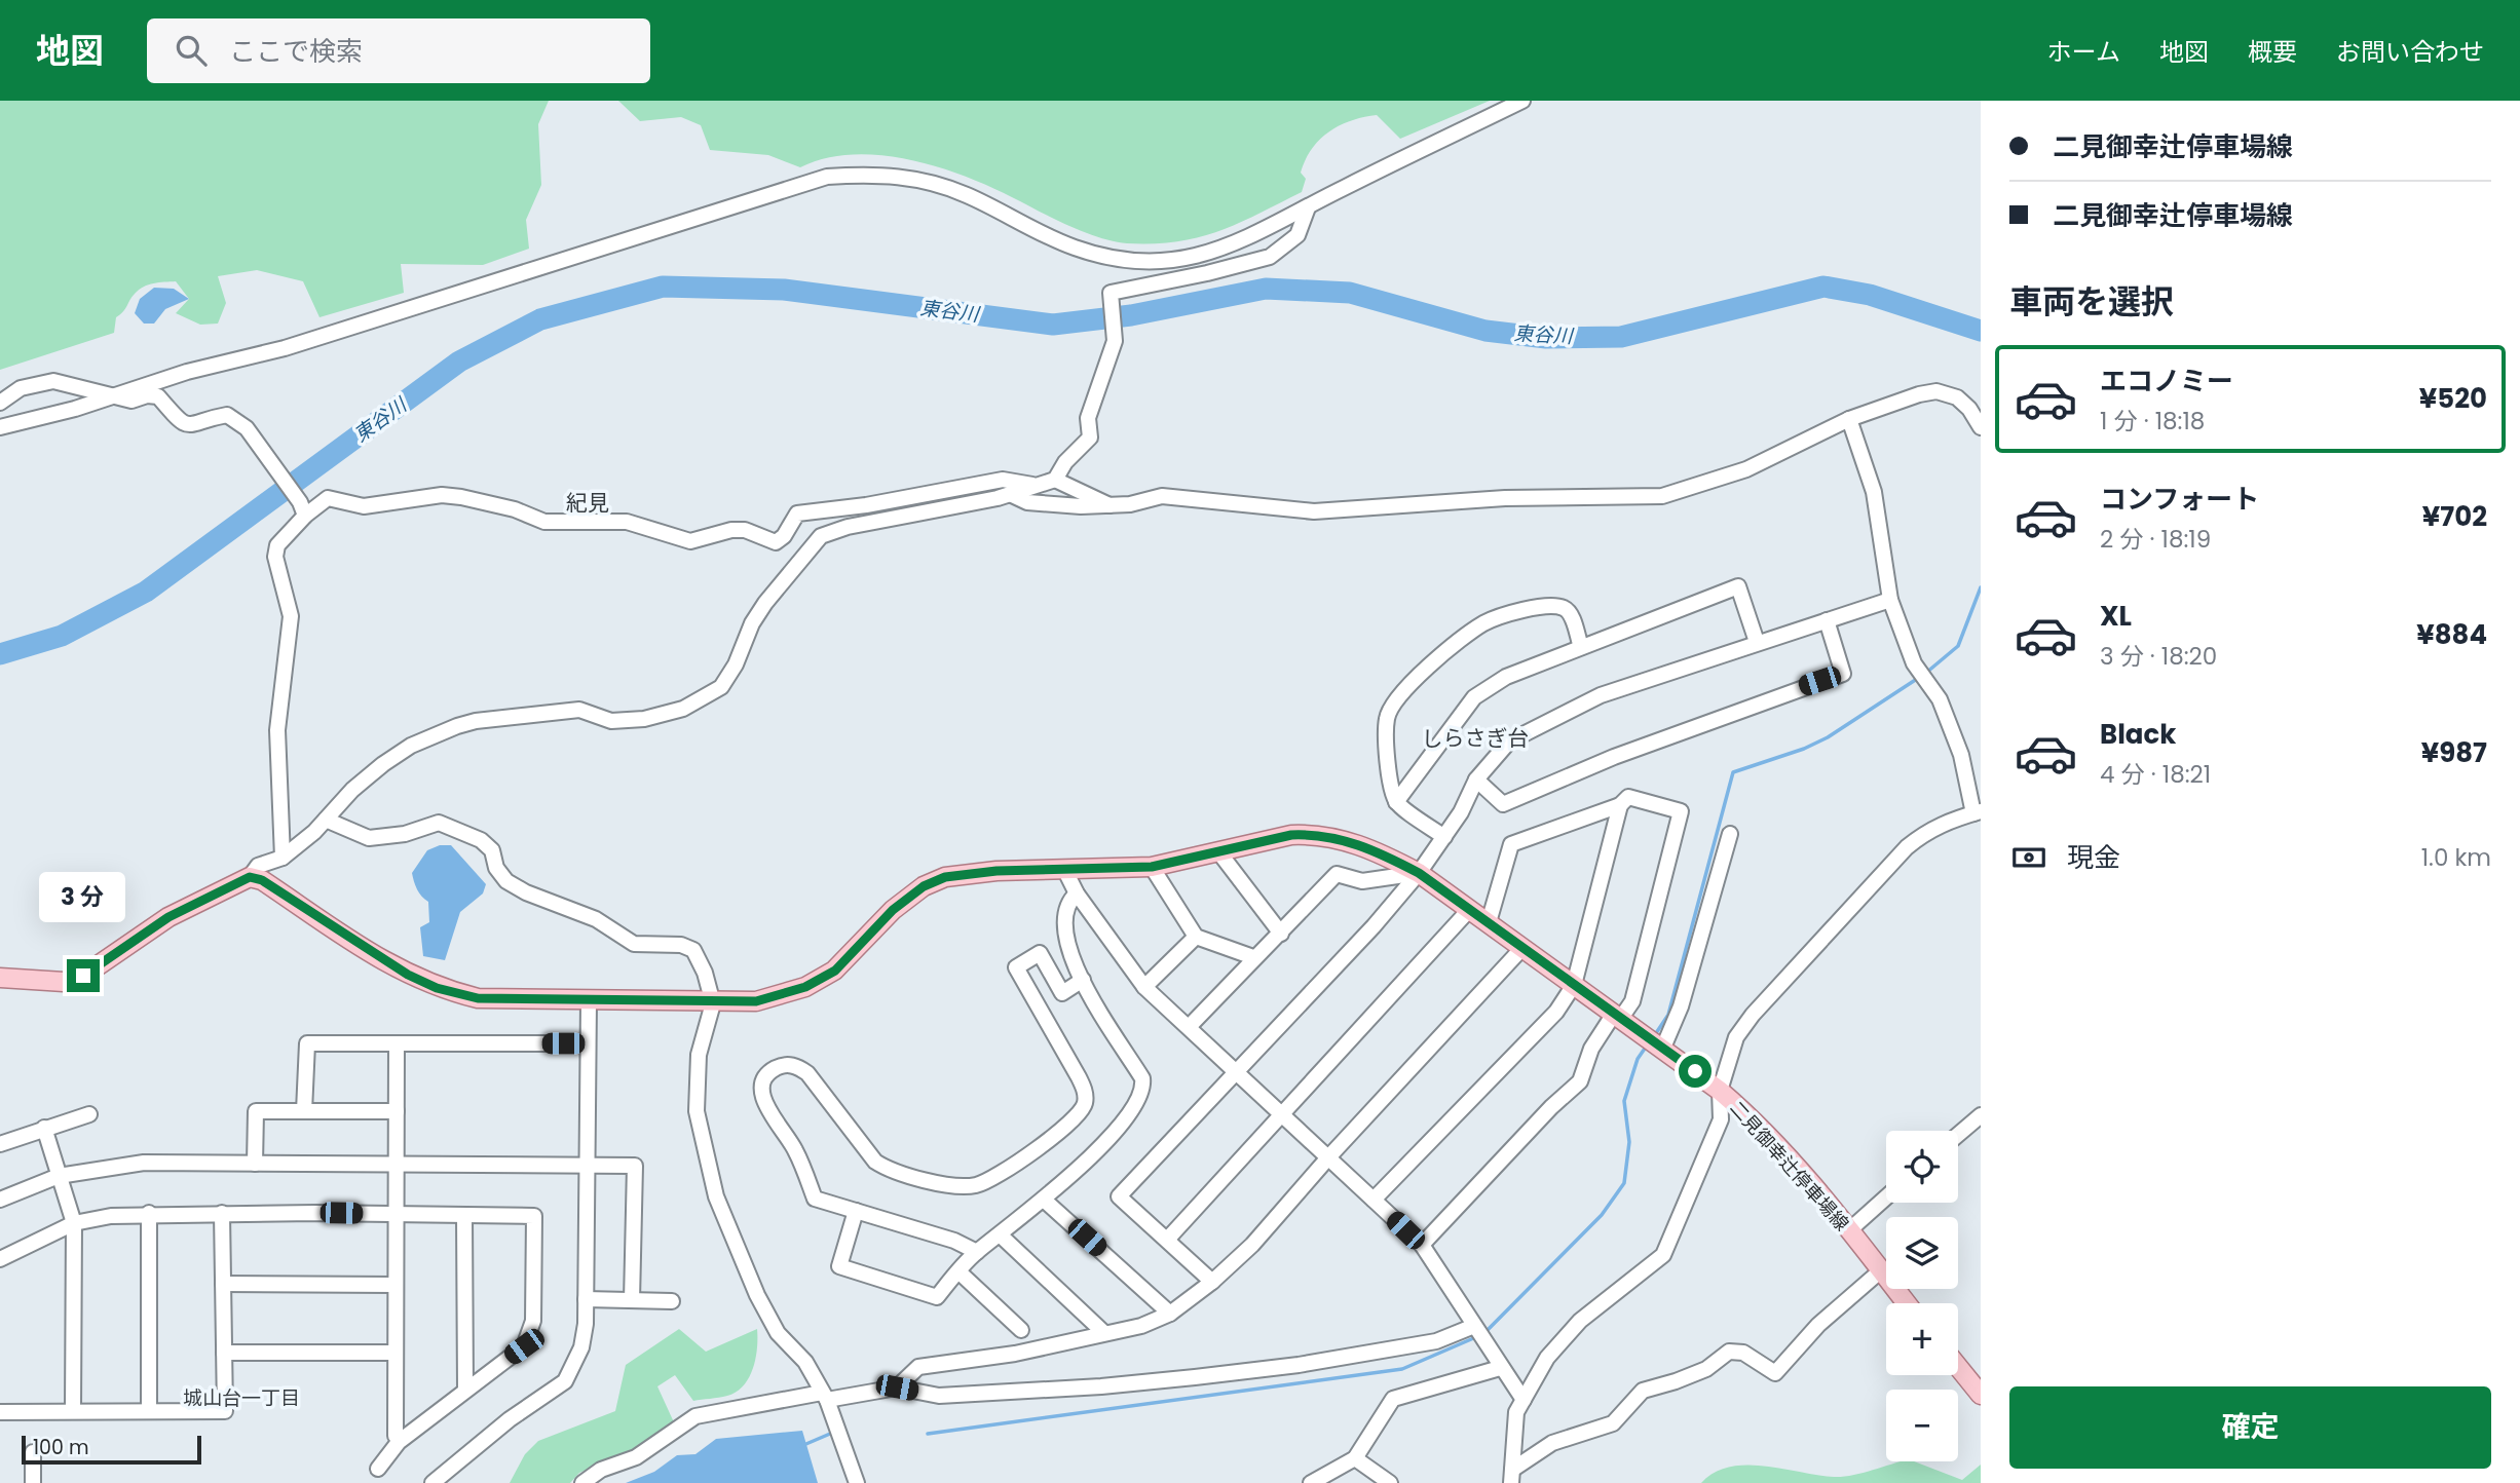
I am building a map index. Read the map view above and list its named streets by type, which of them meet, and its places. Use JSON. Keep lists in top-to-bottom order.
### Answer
{
  "streets": {
    "main road": ["二見御幸辻停車場線"]
  },
  "districts": ["紀見", "しらさぎ台", "城山台一丁目"],
  "water": ["東谷川"],
  "scale_bar": "100 m",
  "page": {
    "header": "地図",
    "search": "ここで検索",
    "nav": [
      "ホーム",
      "地図",
      "概要",
      "お問い合わせ"
    ],
    "banner": ["二見御幸辻停車場線", "二見御幸辻停車場線"],
    "heading": "車両を選択",
    "list": [
      {
        "name": "エコノミー",
        "note": "1 分 · 18:18",
        "value": "¥520"
      },
      {
        "name": "コンフォート",
        "note": "2 分 · 18:19",
        "value": "¥702"
      },
      {
        "name": "XL",
        "note": "3 分 · 18:20",
        "value": "¥884"
      },
      {
        "name": "Black",
        "note": "4 分 · 18:21",
        "value": "¥987"
      }
    ],
    "pay": ["現金", "1.0 km"],
    "bubble": "3 分",
    "map_buttons": ["+", "−"],
    "buttons": "確定",
    "scale": "100 m"
  }
}
